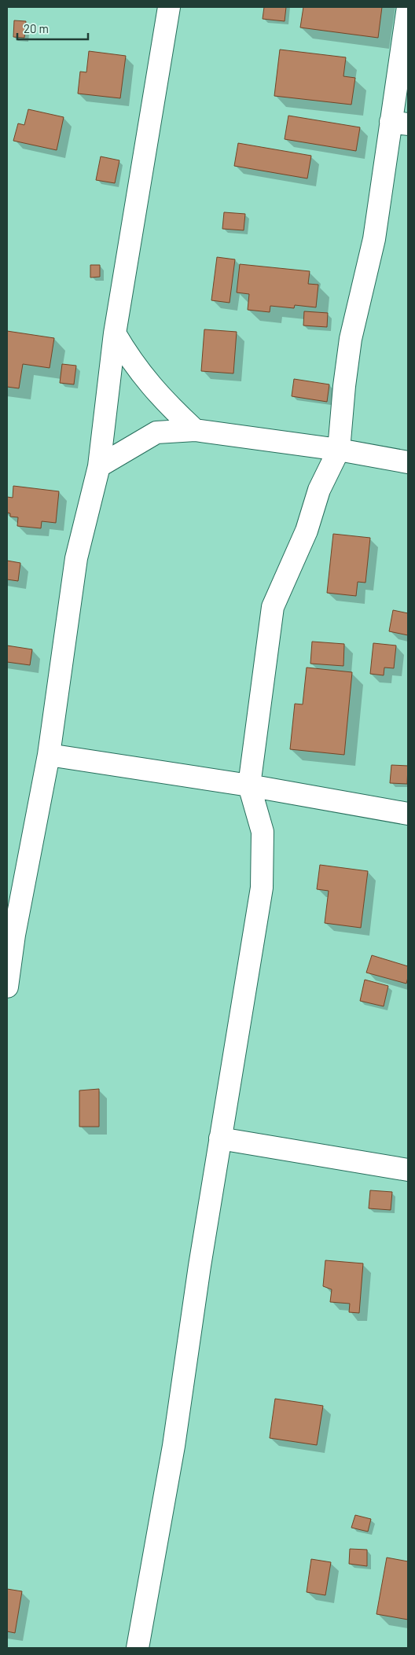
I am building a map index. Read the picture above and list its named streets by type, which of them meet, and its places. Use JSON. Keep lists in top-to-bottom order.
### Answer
{
  "scale_bar": "20 m"
}
